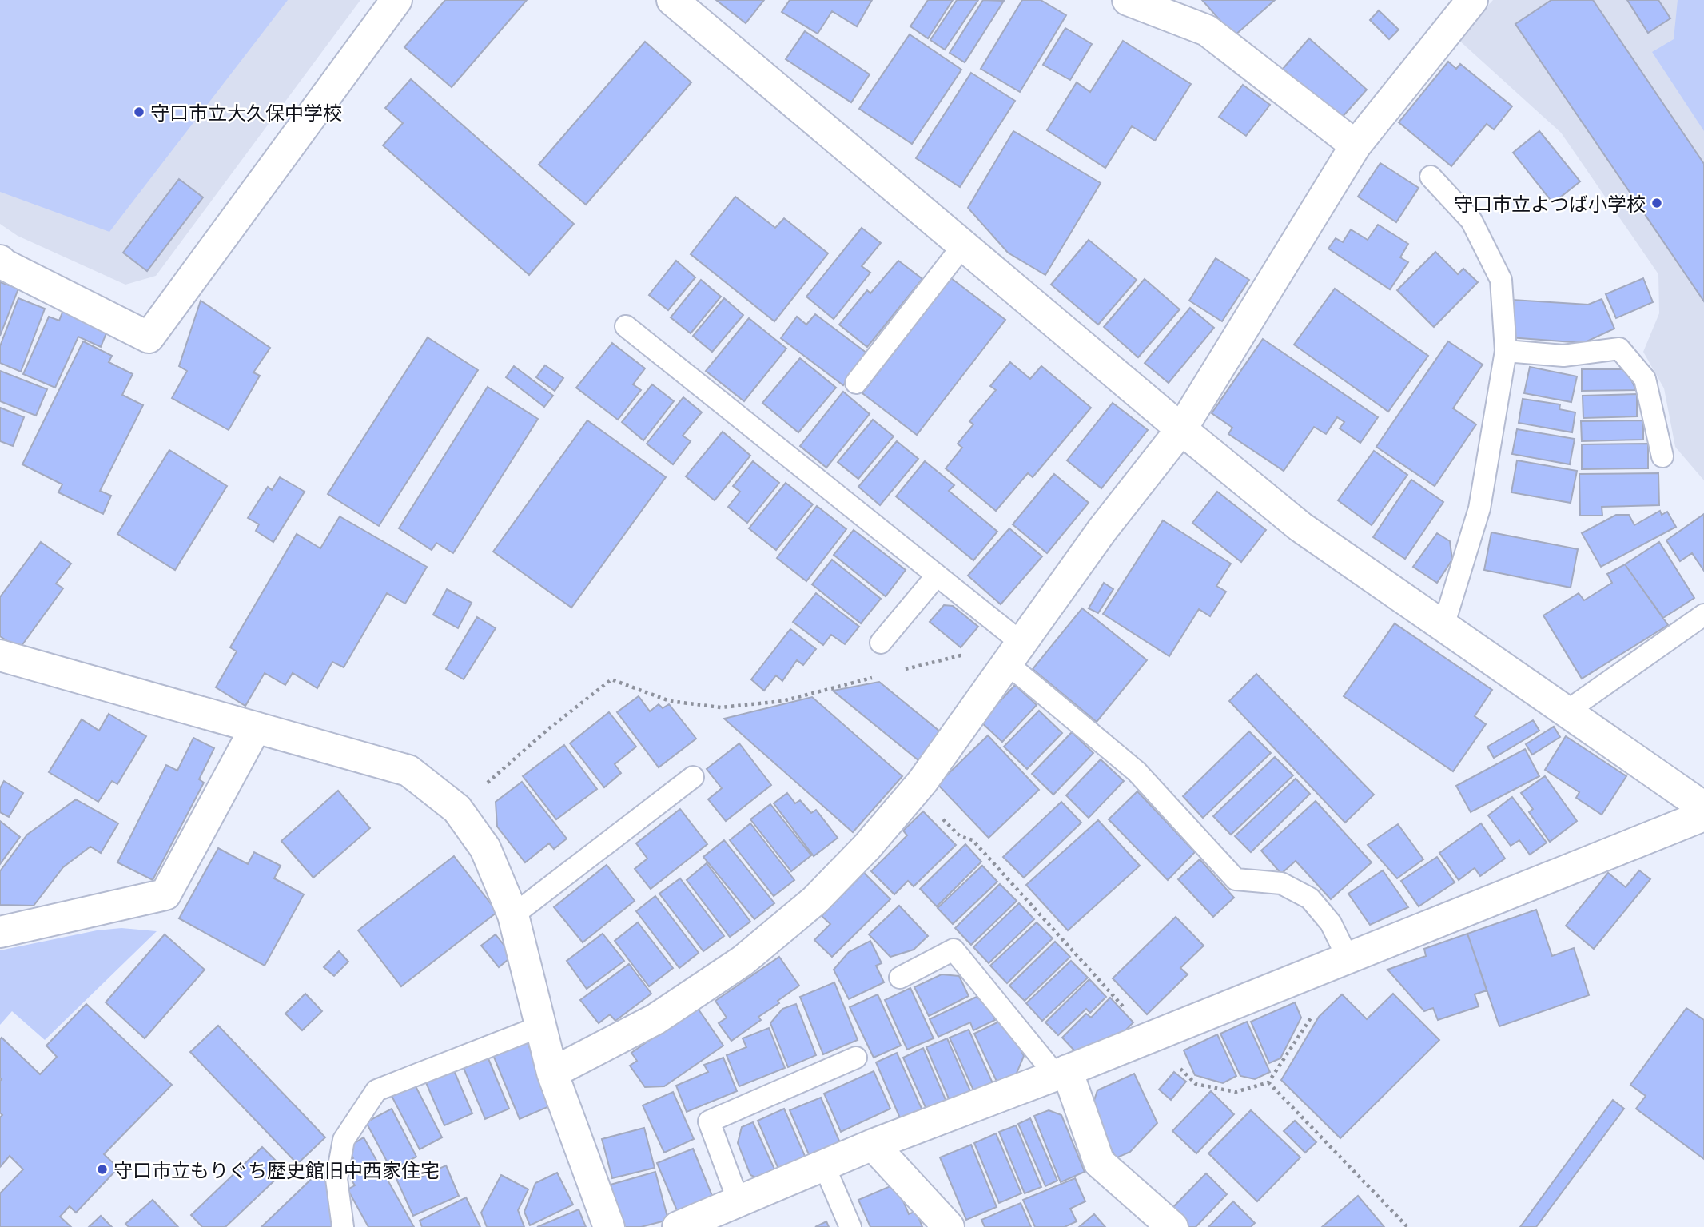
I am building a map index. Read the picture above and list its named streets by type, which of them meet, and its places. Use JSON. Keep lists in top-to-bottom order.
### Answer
{
  "places": ["守口市立大久保中学校", "守口市立よつば小学校", "守口市立もりぐち歴史館旧中西家住宅"]
}
